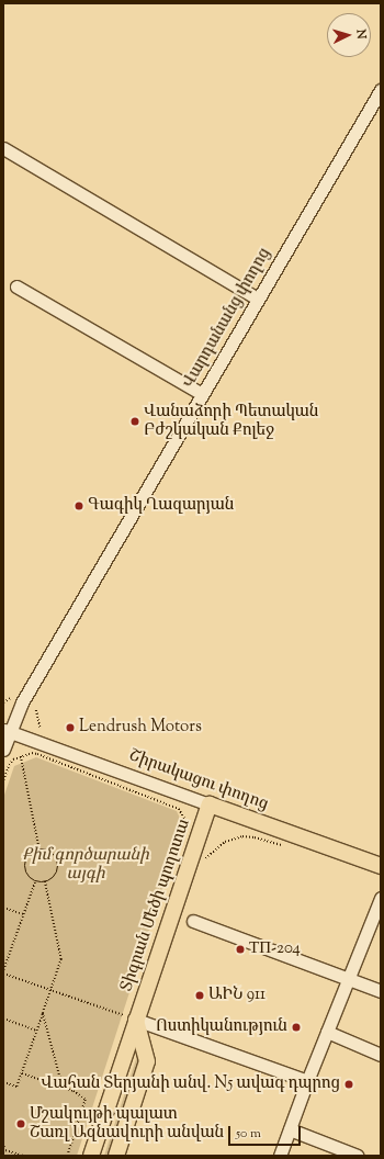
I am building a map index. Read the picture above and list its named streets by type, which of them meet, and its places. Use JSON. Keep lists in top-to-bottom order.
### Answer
{
  "streets": {
    "main road": ["Շիրակացու փողոց", "Տիգրան Մեծի պողոտա"],
    "street": ["Վարդանանց փողոց"]
  },
  "crossings": [
    ["Վարդանանց փողոց", "Շիրակացու փողոց"],
    ["Շիրակացու փողոց", "Տիգրան Մեծի պողոտա"]
  ],
  "parks": ["Քիմ գործարանի այգի"],
  "places": [
    "Վանաձորի Պետական Բժշկական Քոլեջ",
    "Գագիկ Ղազարյան",
    "Lendrush Motors",
    "ТП-204",
    "ԱԻՆ 911",
    "Ոստիկանություն",
    "Վահան Տերյանի անվ. N5 ավագ դպրոց",
    "Մշակույթի պալատ Շառլ Ազնավուրի անվան"
  ],
  "scale_bar": "50 m",
  "north": "right"
}
